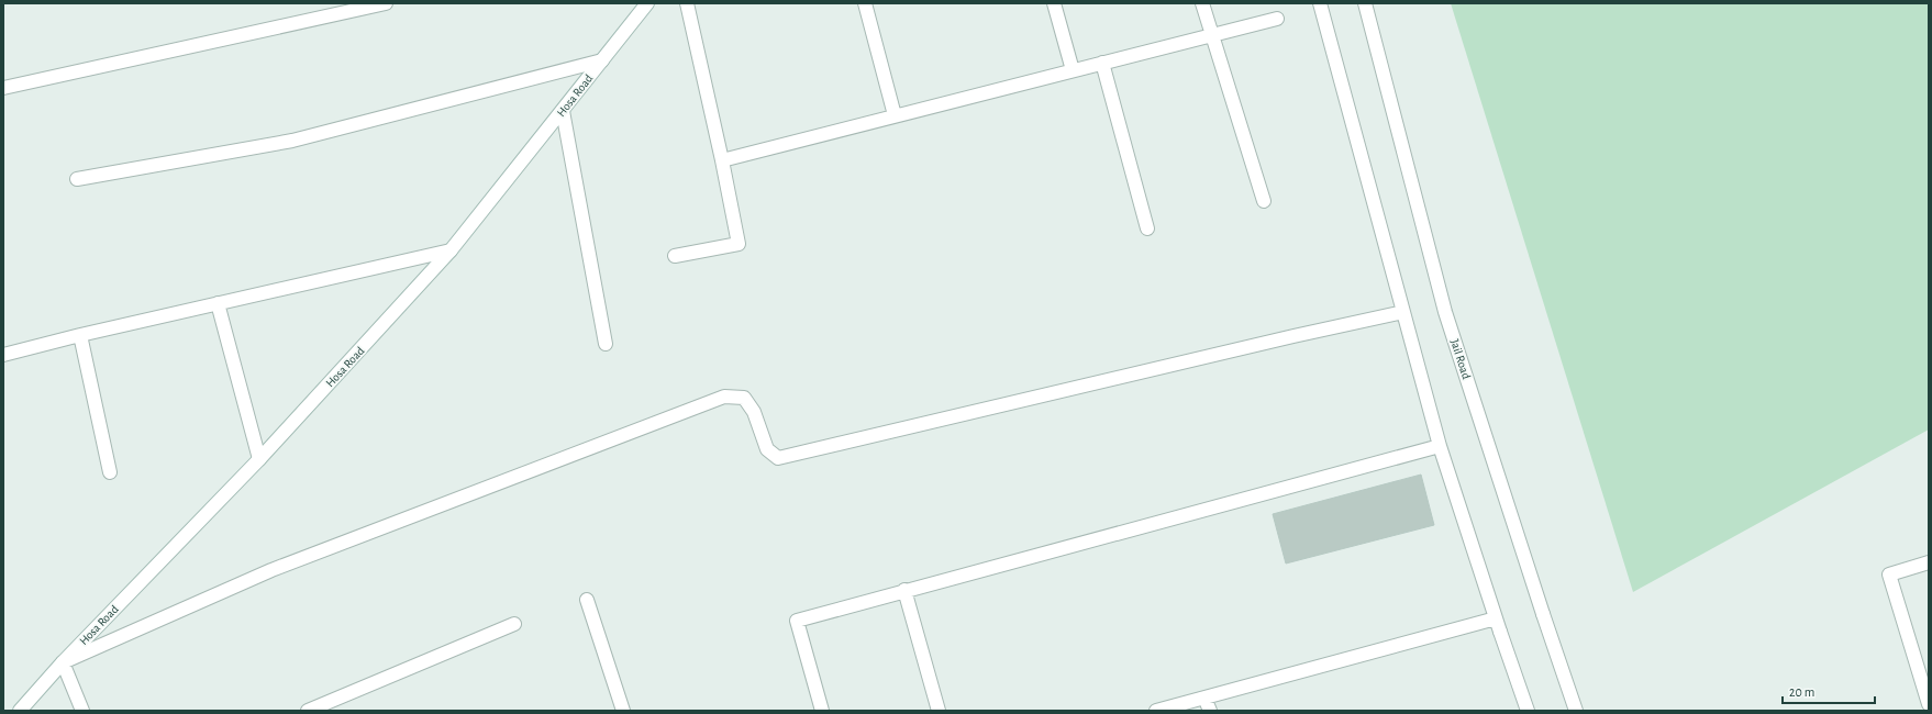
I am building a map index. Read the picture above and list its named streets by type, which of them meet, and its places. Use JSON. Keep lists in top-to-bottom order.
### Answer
{
  "streets": {
    "street": ["Hosa Road", "Jail Road"]
  },
  "scale_bar": "20 m"
}
